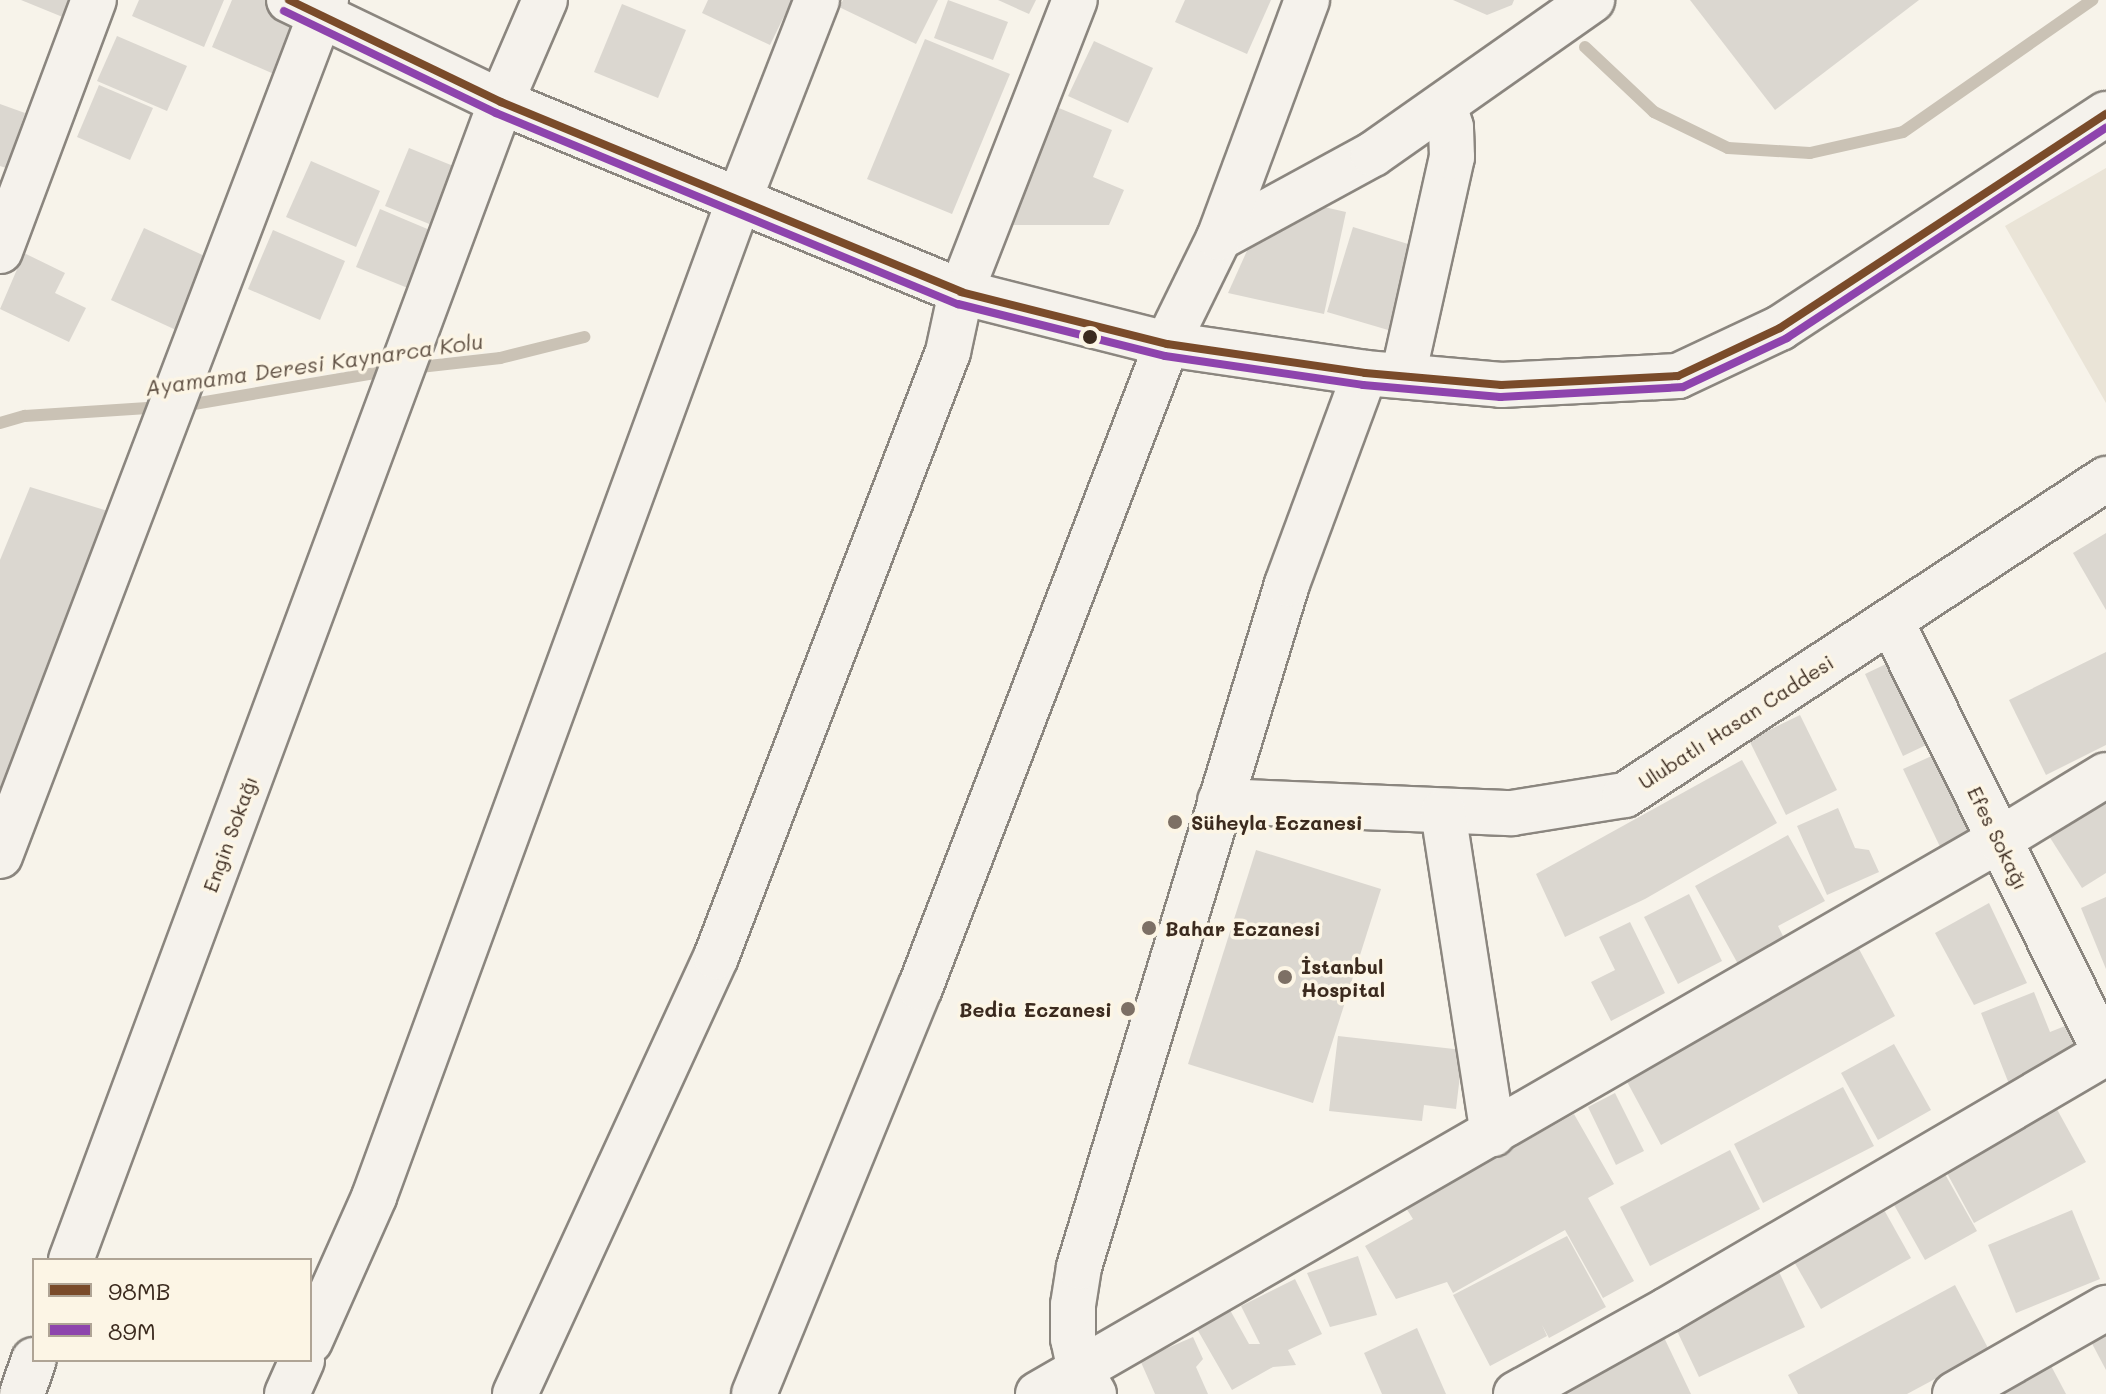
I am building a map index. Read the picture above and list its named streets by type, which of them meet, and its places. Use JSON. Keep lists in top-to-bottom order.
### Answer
{
  "streets": {
    "street": ["Ulubatlı Hasan Caddesi", "Engin Sokağı", "Efes Sokağı"]
  },
  "crossings": [
    ["Ulubatlı Hasan Caddesi", "Efes Sokağı"]
  ],
  "water": ["Ayamama Deresi Kaynarca Kolu"],
  "places": [
    "Süheyla Eczanesi",
    "Bahar Eczanesi",
    "İstanbul Hospital",
    "Bedia Eczanesi"
  ],
  "lines": ["transit line 98MB", "transit line 89M"],
  "legend": ["98MB", "89M"]
}
